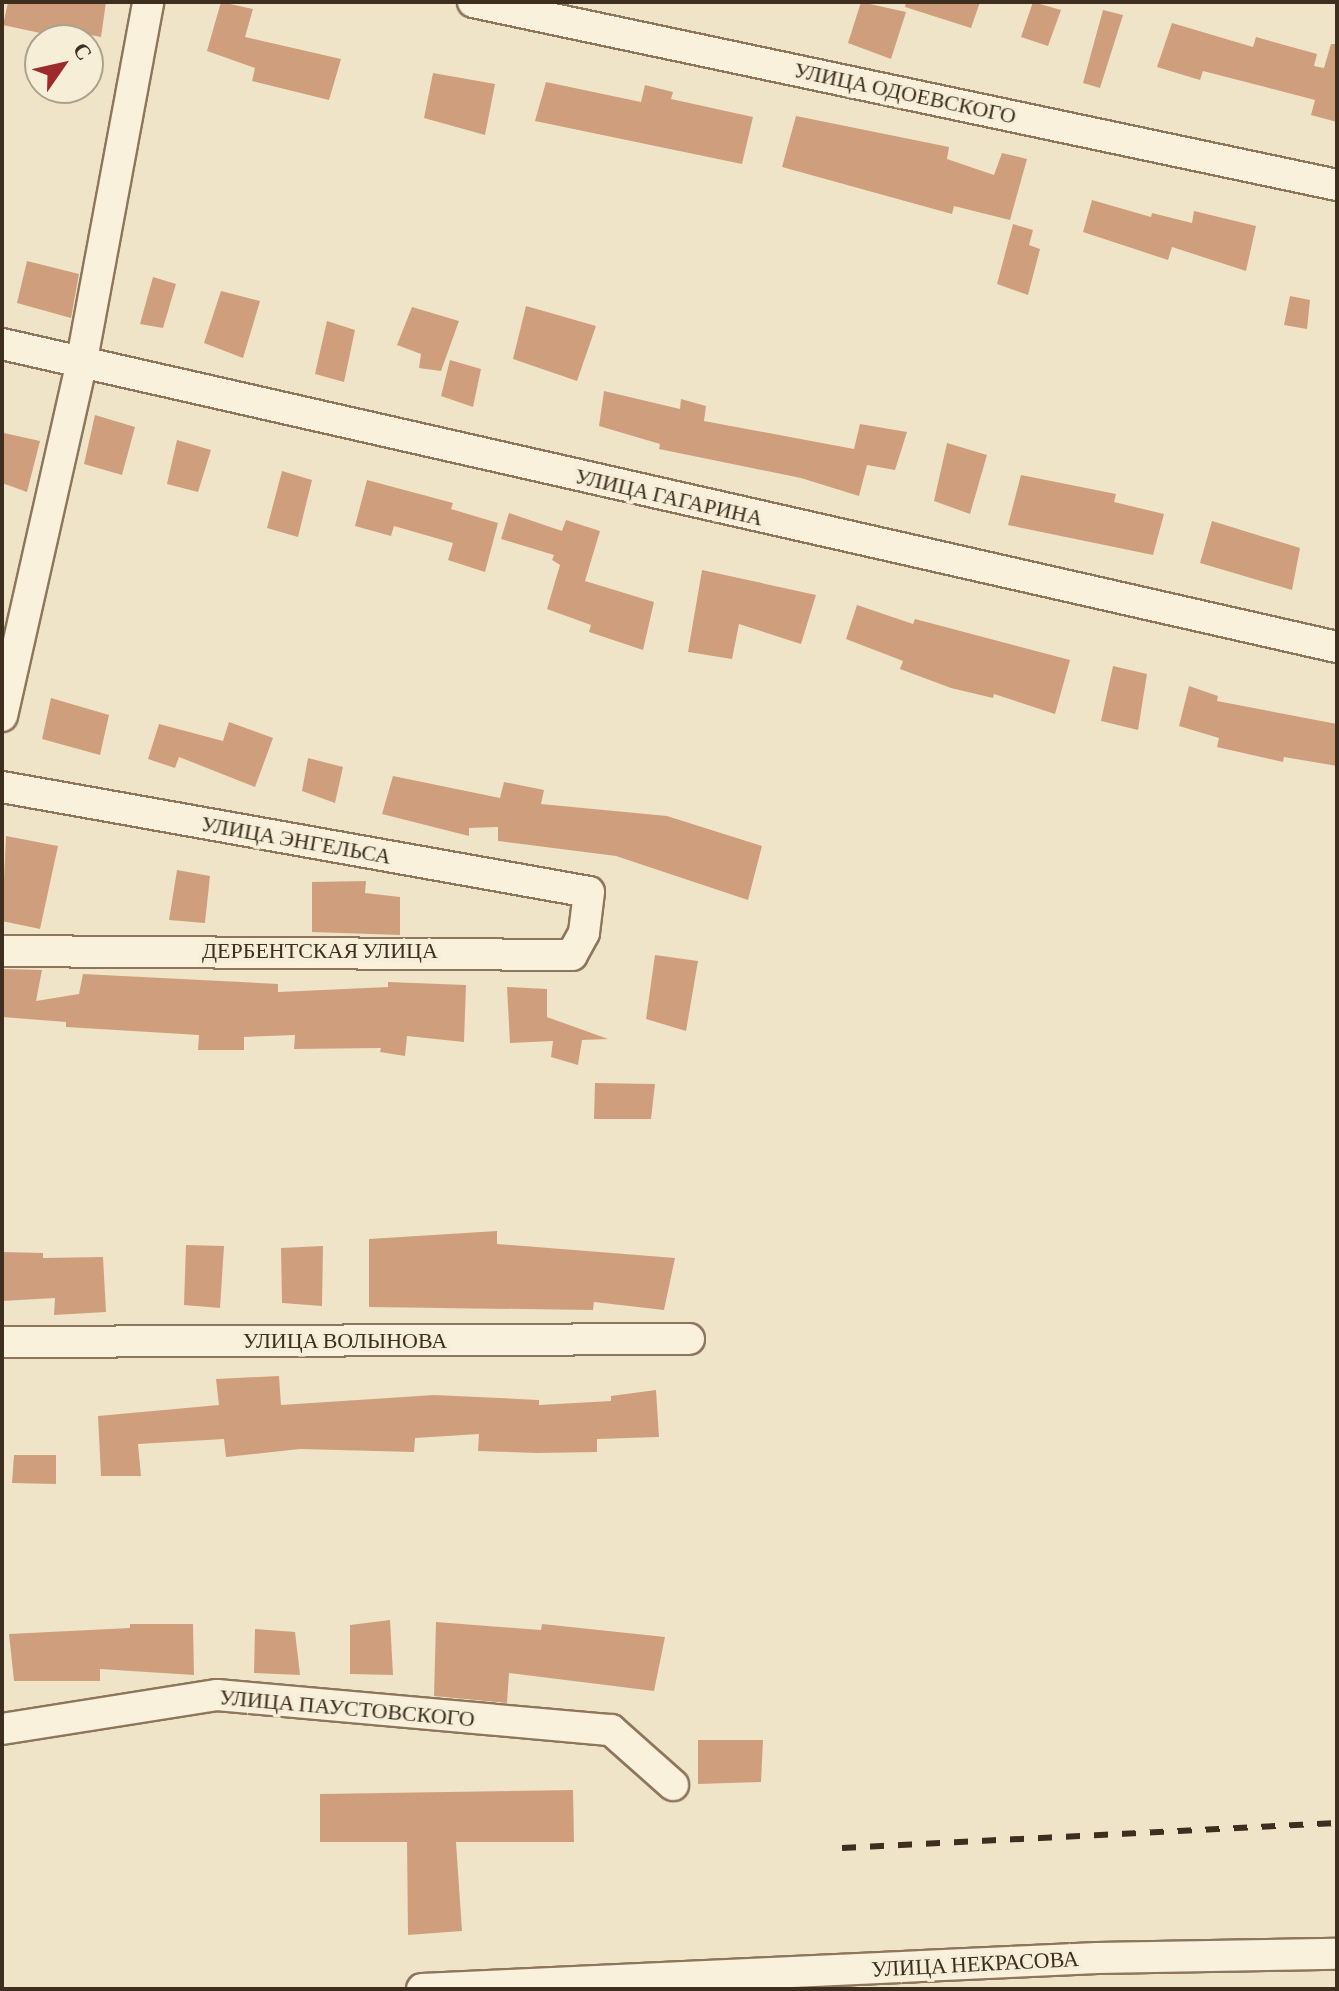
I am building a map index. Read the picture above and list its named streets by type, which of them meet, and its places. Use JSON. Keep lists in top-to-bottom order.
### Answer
{
  "streets": {
    "street": [
      "УЛИЦА ОДОЕВСКОГО",
      "УЛИЦА ГАГАРИНА",
      "УЛИЦА ЭНГЕЛЬСА",
      "ДЕРБЕНТСКАЯ УЛИЦА",
      "УЛИЦА ВОЛЫНОВА",
      "УЛИЦА ПАУСТОВСКОГО",
      "УЛИЦА НЕКРАСОВА"
    ]
  },
  "crossings": [
    ["УЛИЦА ЭНГЕЛЬСА", "ДЕРБЕНТСКАЯ УЛИЦА"]
  ],
  "north": "top right"
}
